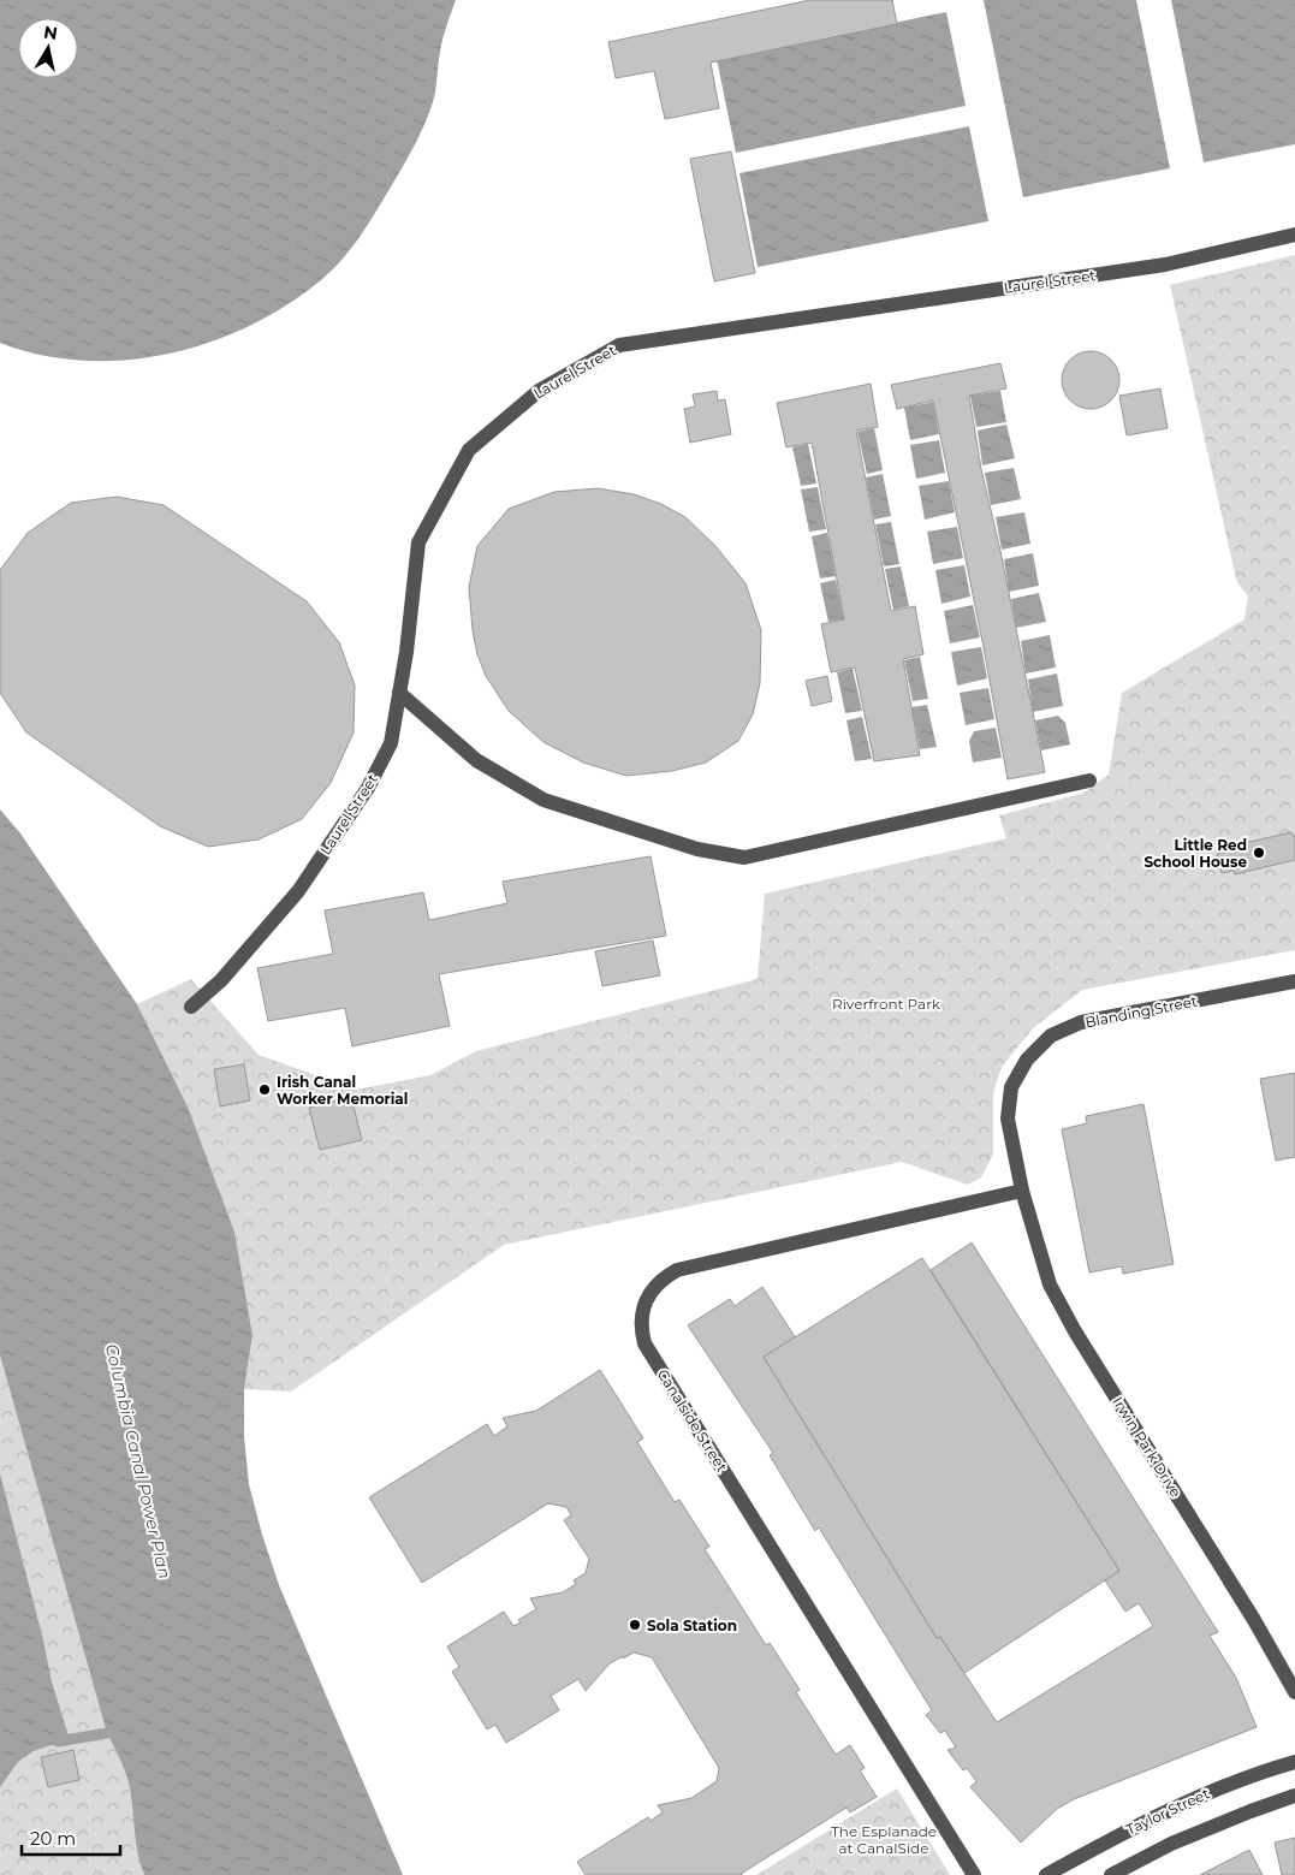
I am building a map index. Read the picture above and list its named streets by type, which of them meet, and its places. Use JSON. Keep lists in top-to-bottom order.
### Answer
{
  "streets": {
    "street": [
      "Laurel Street",
      "Blanding Street",
      "Canalside Street",
      "Irwin Park Drive",
      "Taylor Street"
    ]
  },
  "crossings": [
    ["Blanding Street", "Canalside Street"],
    ["Blanding Street", "Irwin Park Drive"],
    ["Canalside Street", "Irwin Park Drive"]
  ],
  "water": ["Columbia Canal Power Plan"],
  "parks": ["Riverfront Park", "The Esplanade at CanalSide"],
  "places": ["Little Red School House", "Irish Canal Worker Memorial", "Sola Station"],
  "scale_bar": "20 m",
  "north": "top"
}
